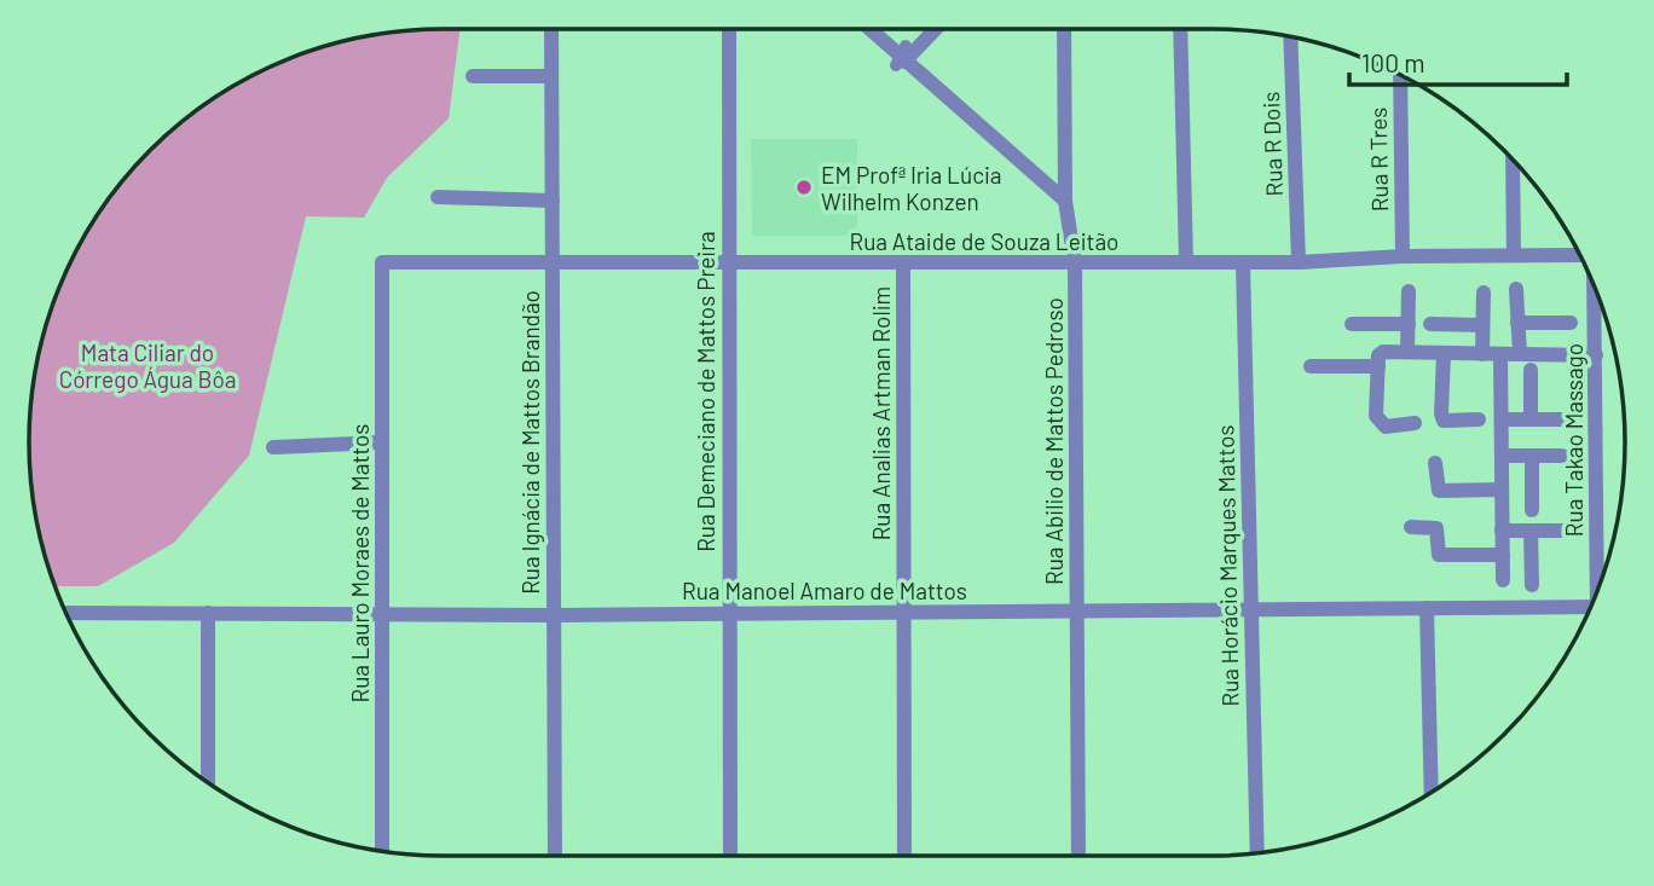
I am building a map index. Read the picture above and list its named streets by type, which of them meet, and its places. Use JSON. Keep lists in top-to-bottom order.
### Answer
{
  "streets": {
    "street": [
      "Rua R Dois",
      "Rua R Tres",
      "Rua Ataide de Souza Leitão",
      "Rua Demeciano de Mattos Preira",
      "Rua Analias Artman Rolim",
      "Rua Takao Massago",
      "Rua Abilio de Mattos Pedroso",
      "Rua Ignácia de Mattos Brandão",
      "Rua Lauro Moraes de Mattos",
      "Rua Horácio Marques Mattos",
      "Rua Manoel Amaro de Mattos"
    ]
  },
  "crossings": [
    ["Rua R Dois", "Rua Ataide de Souza Leitão"],
    ["Rua R Tres", "Rua Ataide de Souza Leitão"],
    ["Rua Ataide de Souza Leitão", "Rua Demeciano de Mattos Preira"],
    ["Rua Ataide de Souza Leitão", "Rua Analias Artman Rolim"],
    ["Rua Ataide de Souza Leitão", "Rua Abilio de Mattos Pedroso"],
    ["Rua Ataide de Souza Leitão", "Rua Ignácia de Mattos Brandão"],
    ["Rua Ataide de Souza Leitão", "Rua Lauro Moraes de Mattos"],
    ["Rua Ataide de Souza Leitão", "Rua Horácio Marques Mattos"],
    ["Rua Demeciano de Mattos Preira", "Rua Manoel Amaro de Mattos"],
    ["Rua Analias Artman Rolim", "Rua Manoel Amaro de Mattos"],
    ["Rua Abilio de Mattos Pedroso", "Rua Manoel Amaro de Mattos"],
    ["Rua Ignácia de Mattos Brandão", "Rua Manoel Amaro de Mattos"],
    ["Rua Lauro Moraes de Mattos", "Rua Manoel Amaro de Mattos"],
    ["Rua Horácio Marques Mattos", "Rua Manoel Amaro de Mattos"]
  ],
  "parks": ["Mata Ciliar do Córrego Água Bôa"],
  "places": ["EM Profª Iria Lúcia Wilhelm Konzen"],
  "scale_bar": "100 m"
}
